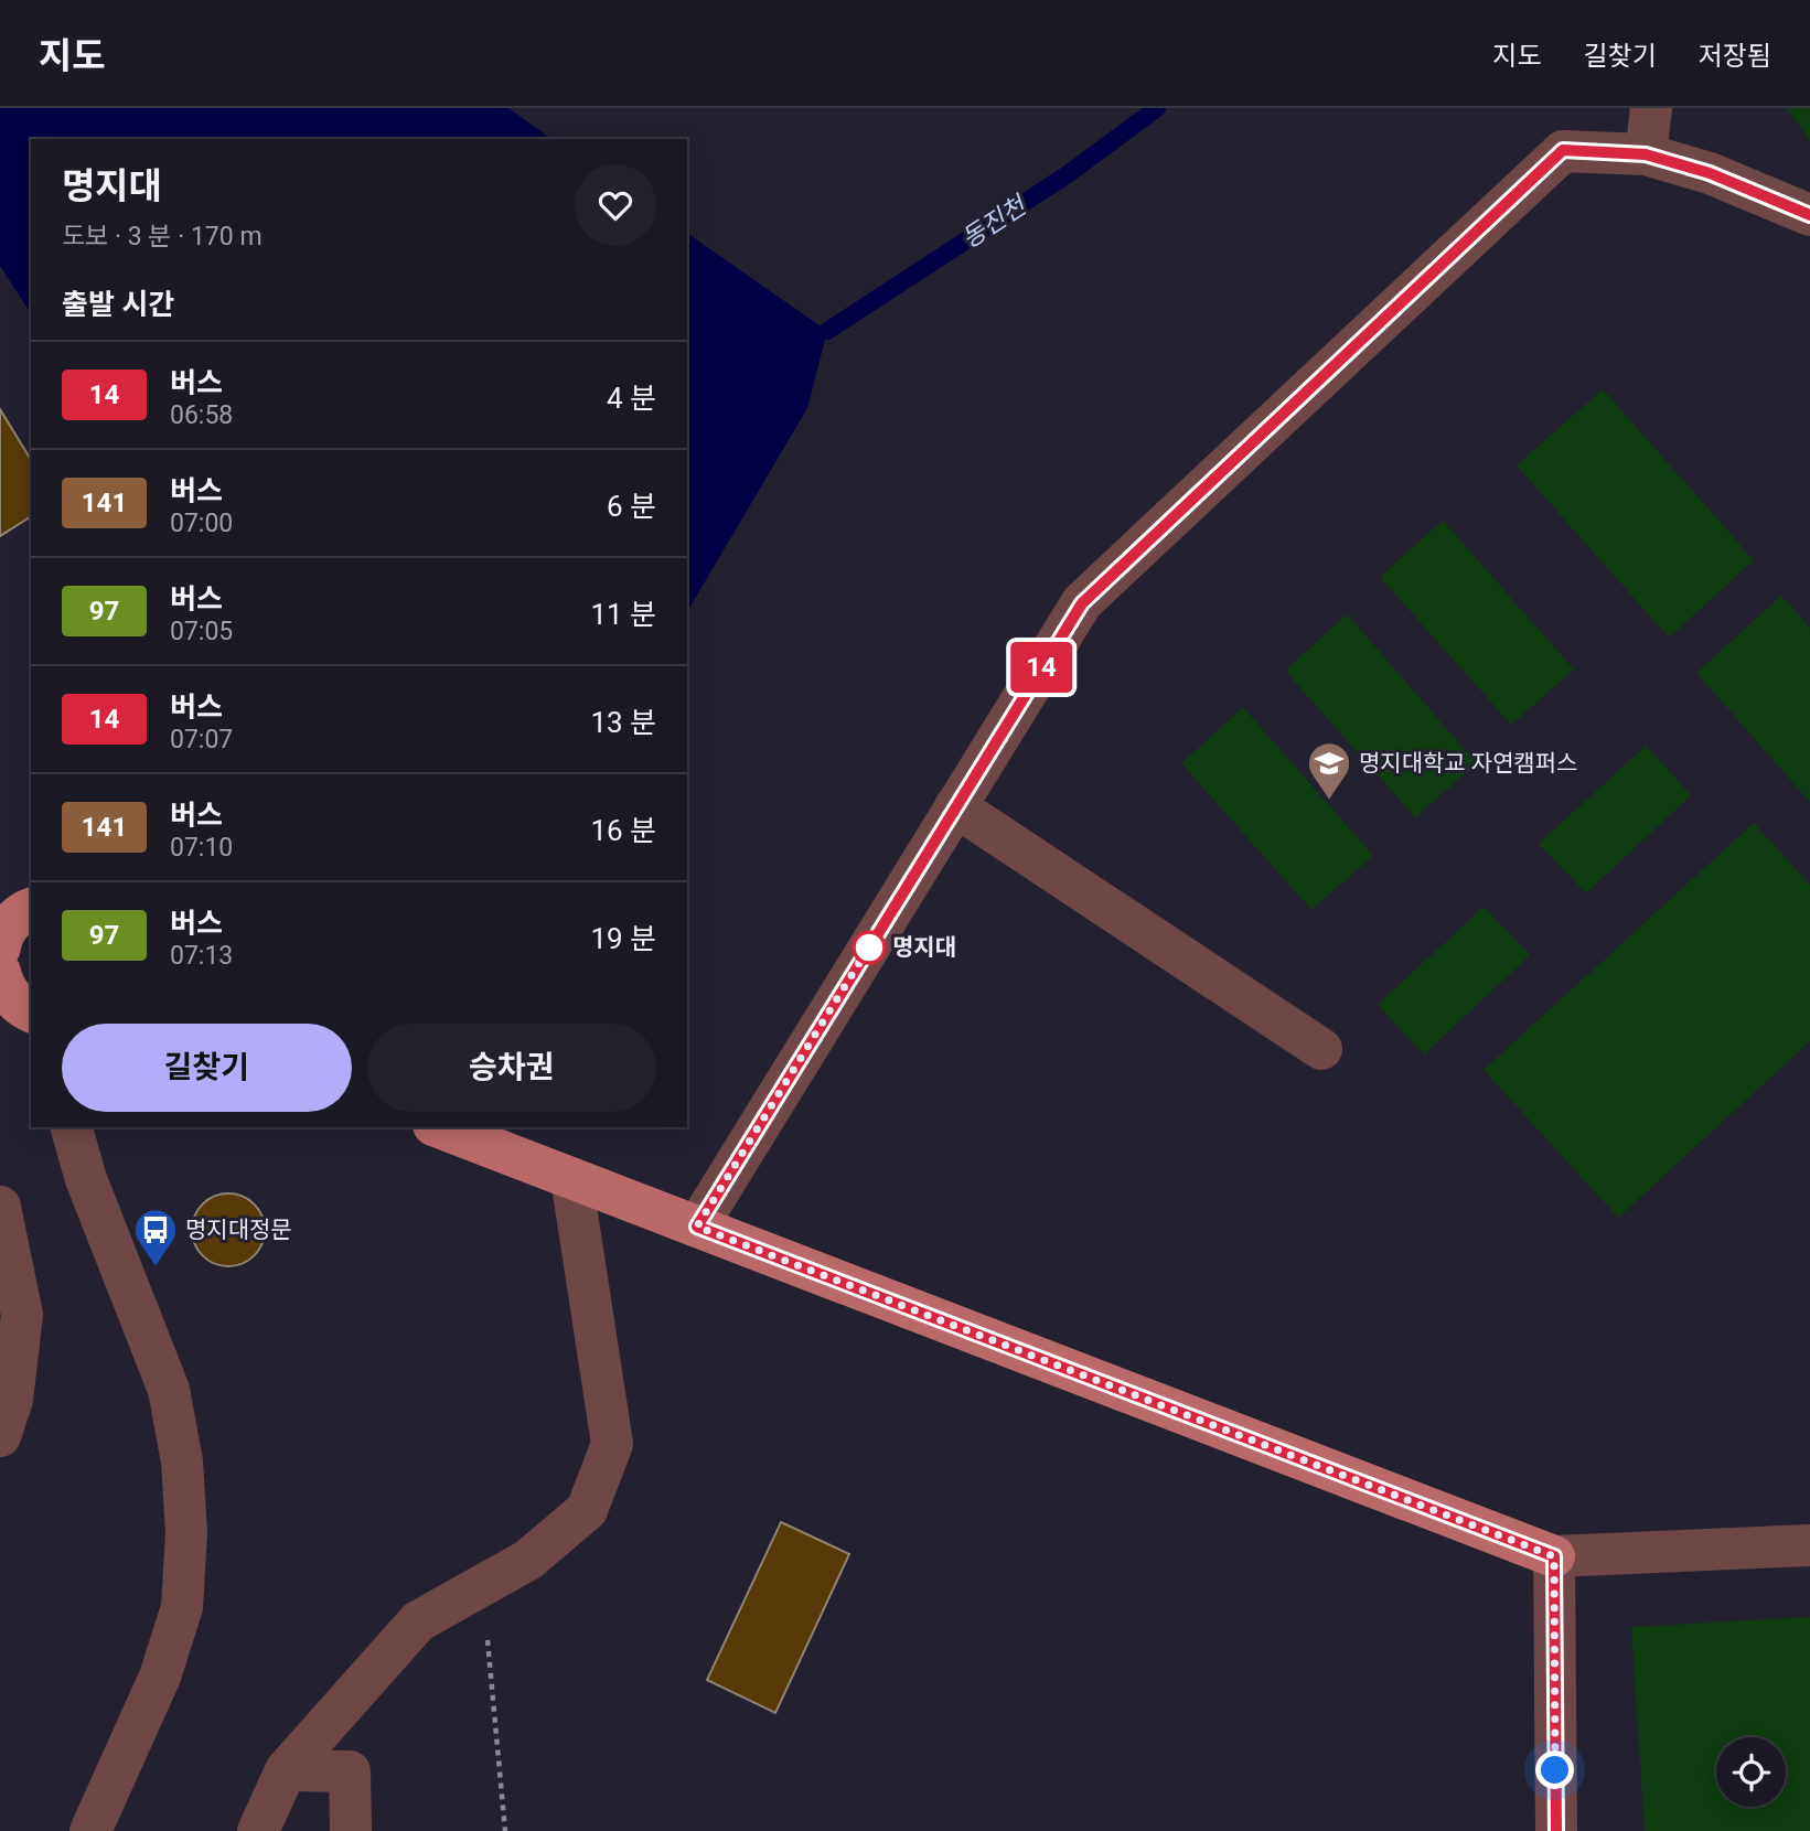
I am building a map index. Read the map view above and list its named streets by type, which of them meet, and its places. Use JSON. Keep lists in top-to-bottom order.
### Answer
{
  "water": ["동진천"],
  "places": {
    "school or university": ["명지대학교 자연캠퍼스"],
    "other": ["명지대"],
    "bus stop": ["명지대정문"]
  },
  "lines": ["bus line 14"],
  "page": {
    "header": "지도",
    "nav": ["지도", "길찾기", "저장됨"],
    "on_map": "14",
    "heading": [
      ["명지대", "도보 · 3 분 · 170 m"],
      "출발 시간"
    ],
    "list": [
      {
        "mark": "14",
        "name": "버스",
        "note": "06:58",
        "value": "4 분"
      },
      {
        "mark": "141",
        "name": "버스",
        "note": "07:00",
        "value": "6 분"
      },
      {
        "mark": "97",
        "name": "버스",
        "note": "07:05",
        "value": "11 분"
      },
      {
        "mark": "14",
        "name": "버스",
        "note": "07:07",
        "value": "13 분"
      },
      {
        "mark": "141",
        "name": "버스",
        "note": "07:10",
        "value": "16 분"
      },
      {
        "mark": "97",
        "name": "버스",
        "note": "07:13",
        "value": "19 분"
      }
    ],
    "buttons": ["길찾기", "승차권"]
  }
}
